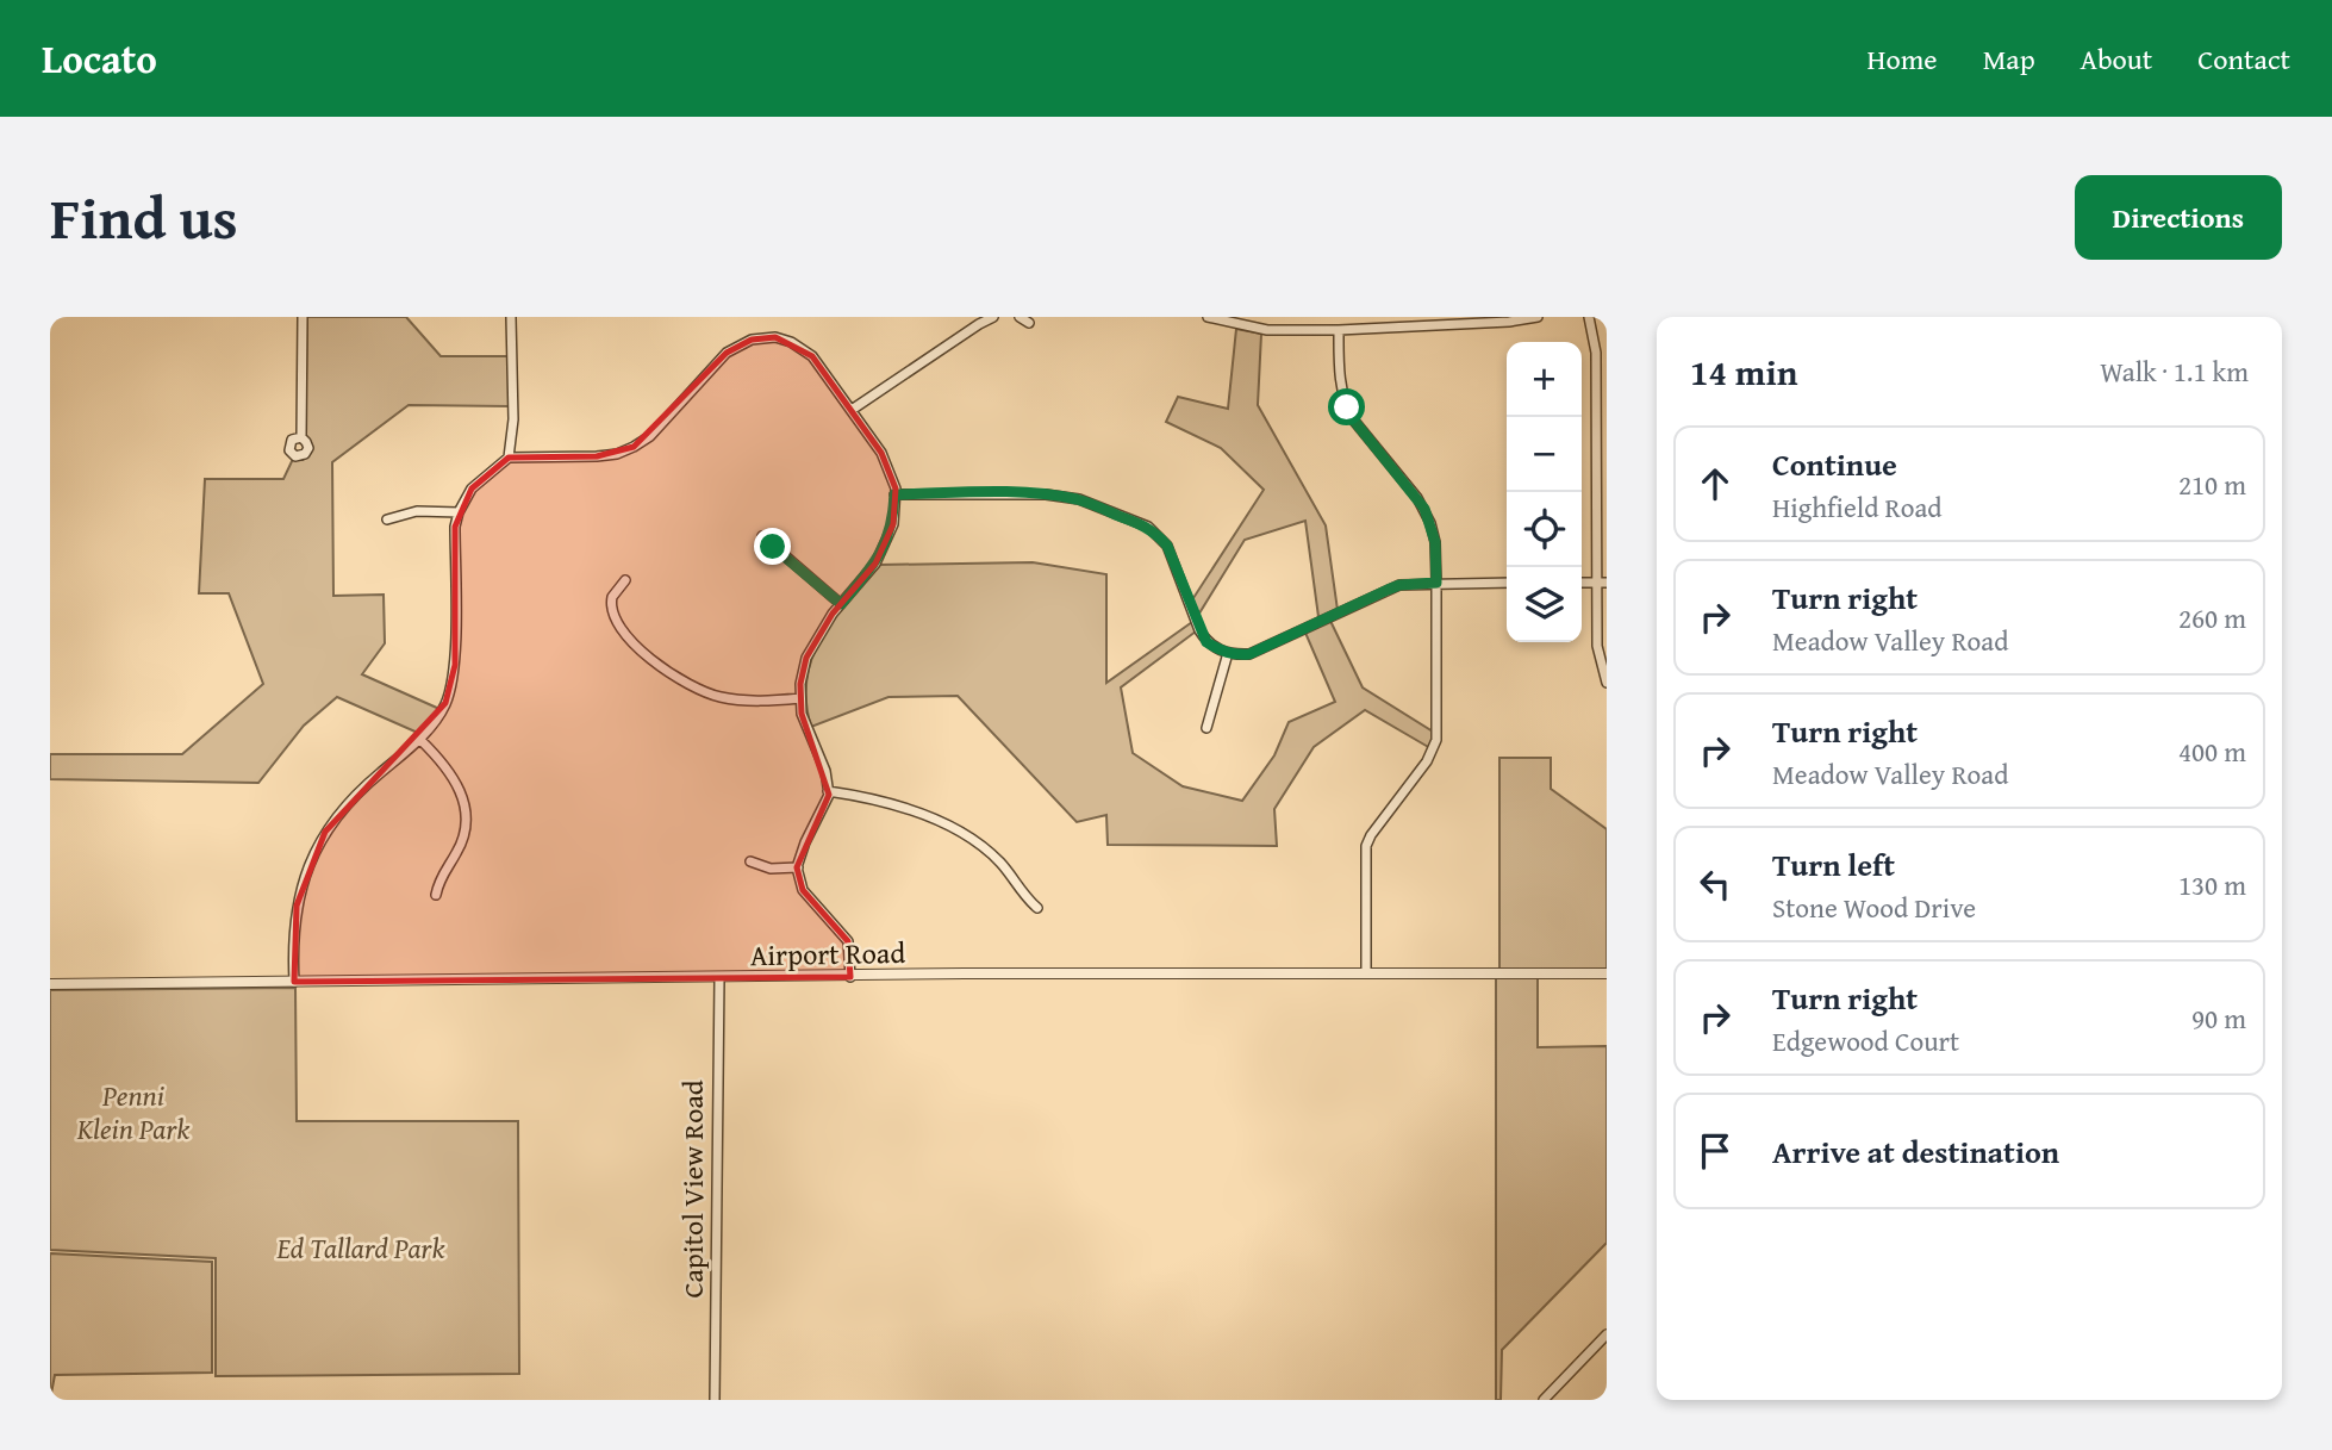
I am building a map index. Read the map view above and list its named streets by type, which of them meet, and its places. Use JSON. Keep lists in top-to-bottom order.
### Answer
{
  "streets": {
    "street": ["Airport Road", "Capitol View Road"]
  },
  "crossings": [
    ["Airport Road", "Capitol View Road"]
  ],
  "parks": ["Penni Klein Park", "Ed Tallard Park"],
  "page": {
    "header": "Locato",
    "nav": [
      "Home",
      "Map",
      "About",
      "Contact"
    ],
    "title": "Find us",
    "buttons": "Directions",
    "heading": ["14 min", "Walk · 1.1 km"],
    "map_buttons": ["+", "−"],
    "list": [
      ["Continue", "Highfield Road", "210 m"],
      ["Turn right", "Meadow Valley Road", "260 m"],
      ["Turn right", "Meadow Valley Road", "400 m"],
      ["Turn left", "Stone Wood Drive", "130 m"],
      ["Turn right", "Edgewood Court", "90 m"],
      "Arrive at destination"
    ]
  }
}
